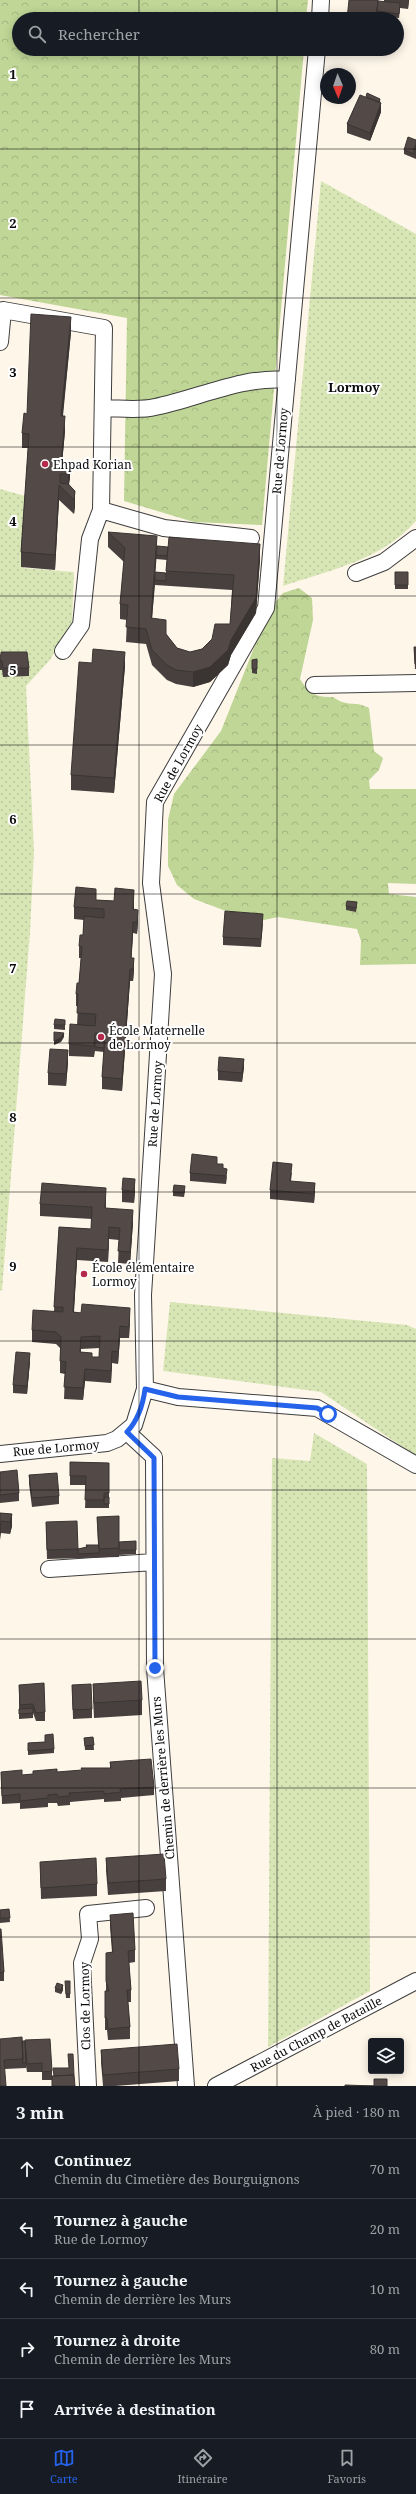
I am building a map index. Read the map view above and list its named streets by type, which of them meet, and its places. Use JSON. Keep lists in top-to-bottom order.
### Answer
{
  "streets": {
    "street": [
      "Rue de Lormoy",
      "Chemin de derrière les Murs",
      "Clos de Lormoy",
      "Rue du Champ de Bataille"
    ]
  },
  "crossings": [
    ["Rue de Lormoy", "Chemin de derrière les Murs"]
  ],
  "districts": ["Lormoy"],
  "places": ["Ehpad Korian", "École Maternelle de Lormoy", "École élémentaire Lormoy"],
  "north": "bottom",
  "page": {
    "search": "Rechercher",
    "heading": ["3 min", "À pied · 180 m"],
    "list": [
      ["Continuez", "Chemin du Cimetière des Bourguignons", "70 m"],
      ["Tournez à gauche", "Rue de Lormoy", "20 m"],
      ["Tournez à gauche", "Chemin de derrière les Murs", "10 m"],
      ["Tournez à droite", "Chemin de derrière les Murs", "80 m"],
      "Arrivée à destination"
    ],
    "nav": ["Carte", "Itinéraire", "Favoris"]
  },
  "grid": {
    "rows": [
      "1",
      "2",
      "3",
      "4",
      "5",
      "6",
      "7",
      "8",
      "9"
    ]
  }
}
